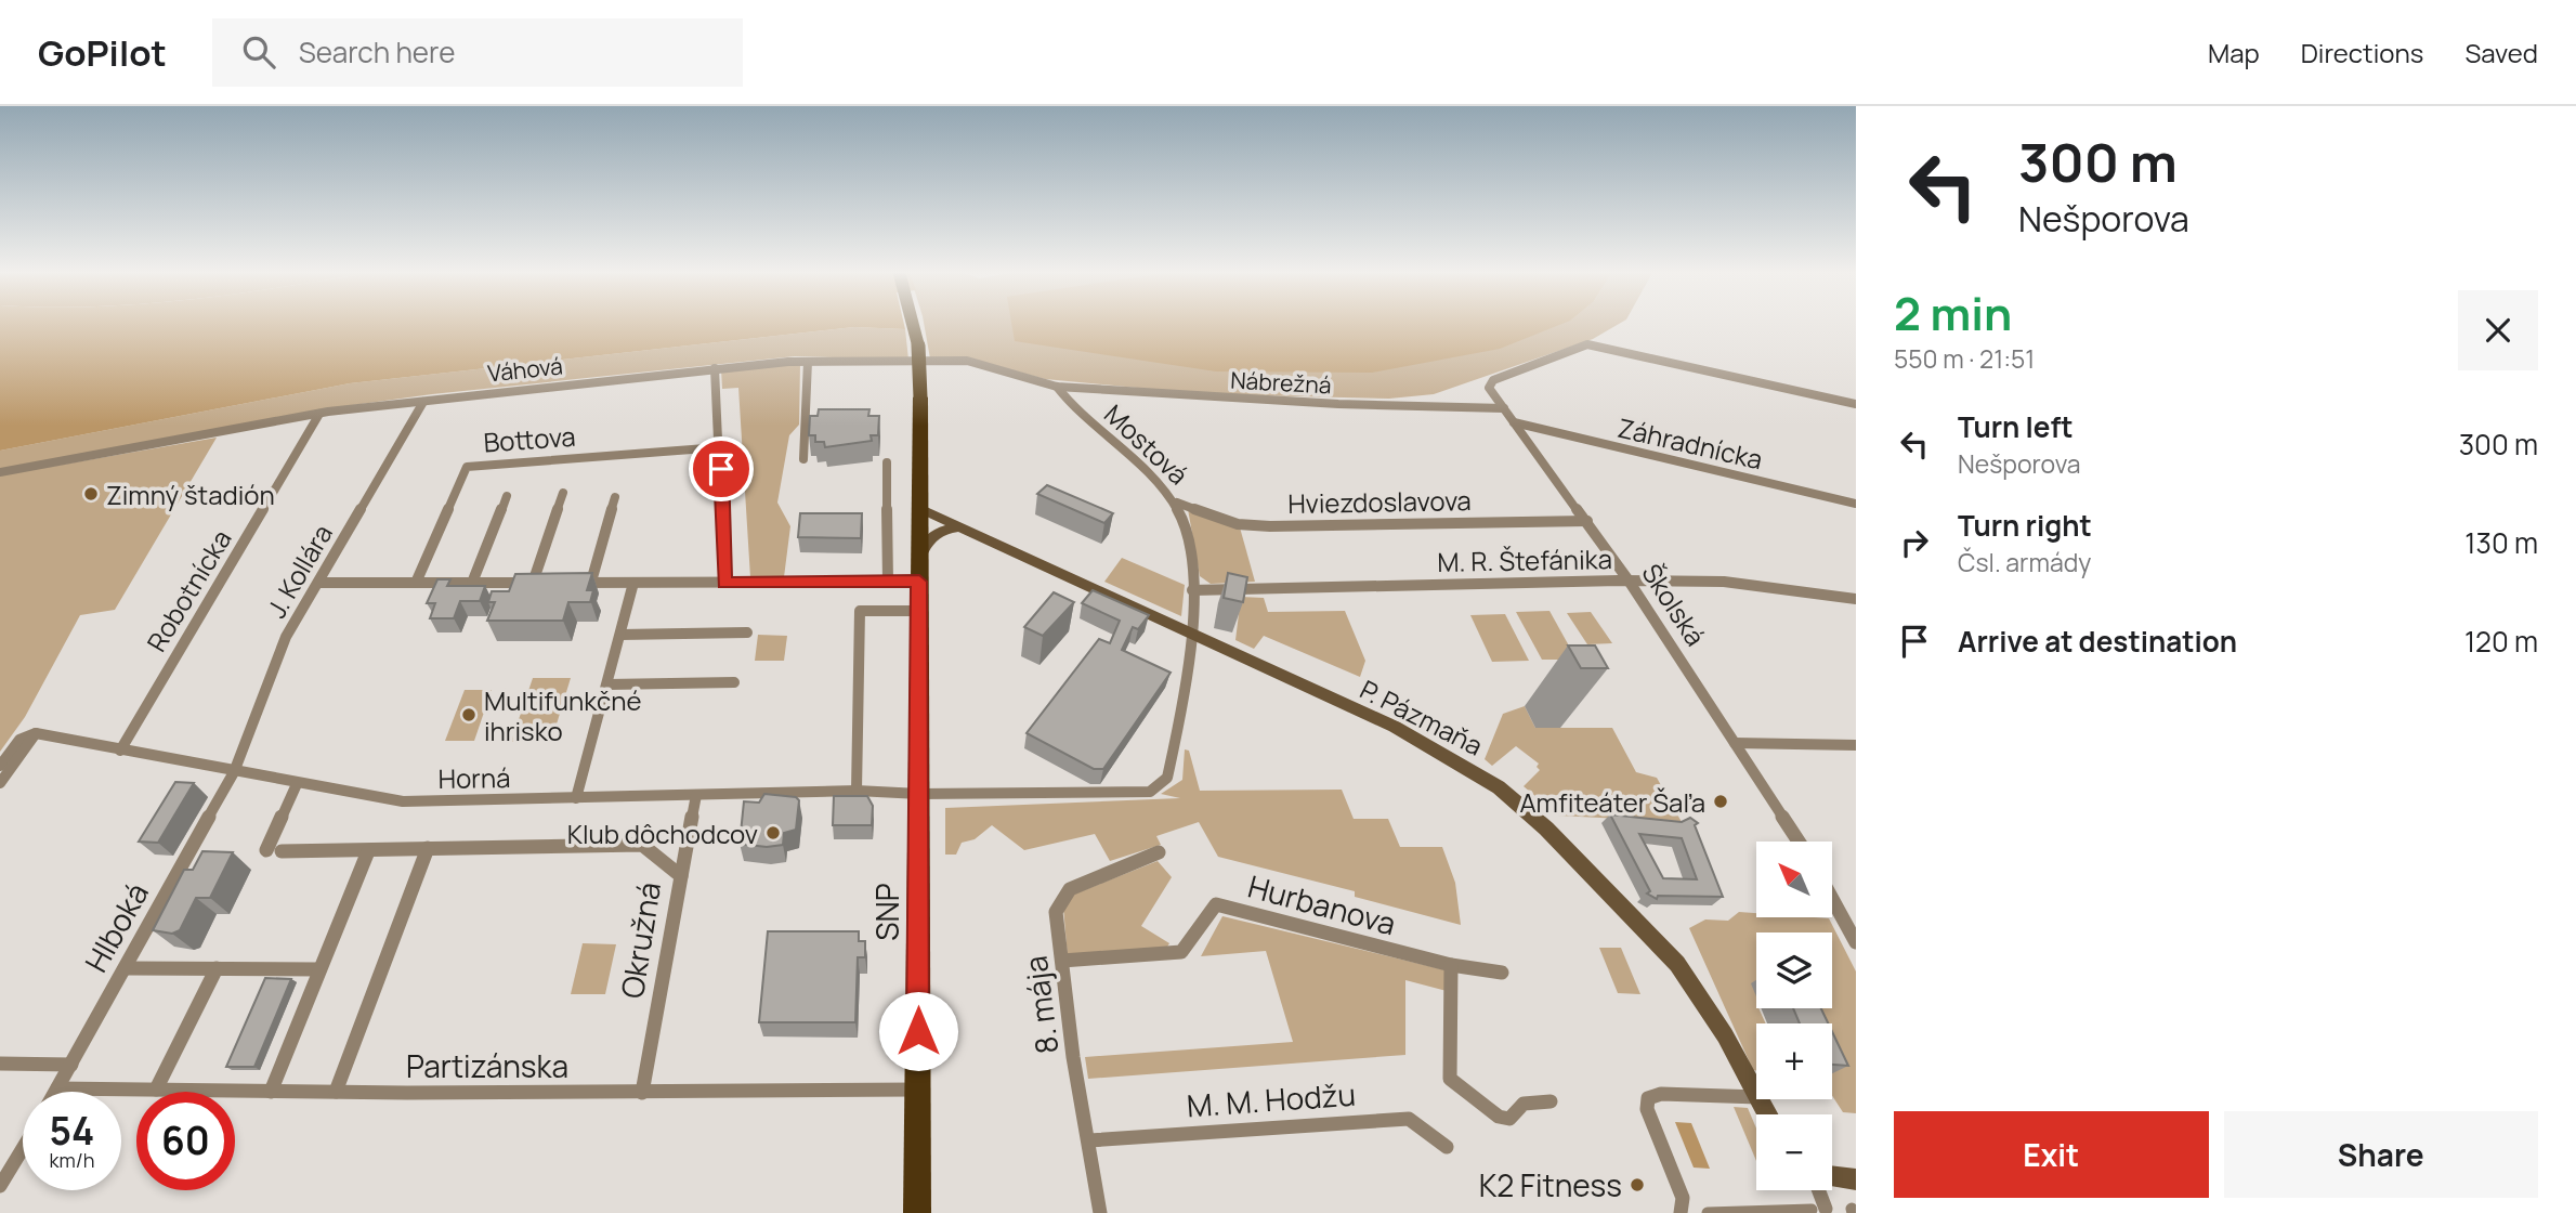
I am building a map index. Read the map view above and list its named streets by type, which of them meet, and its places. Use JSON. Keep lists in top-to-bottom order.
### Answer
{
  "streets": {
    "main road": ["P. Pázmaňa", "SNP"],
    "street": [
      "Váhová",
      "Nábrežná",
      "Bottova",
      "Záhradnícka",
      "Mostová",
      "Hviezdoslavova",
      "M. R. Štefánika",
      "J. Kollára",
      "Robotnícka",
      "Školská",
      "Horná",
      "Hurbanova",
      "Hlboká",
      "Okružná",
      "8. mája",
      "Partizánska",
      "M. M. Hodžu"
    ]
  },
  "crossings": [
    ["Váhová", "Nábrežná"],
    ["Váhová", "Mostová"],
    ["Váhová", "J. Kollára"],
    ["Váhová", "Robotnícka"],
    ["Nábrežná", "Mostová"],
    ["Nábrežná", "Školská"],
    ["Záhradnícka", "Školská"],
    ["Mostová", "Hviezdoslavova"],
    ["Mostová", "M. R. Štefánika"],
    ["Mostová", "P. Pázmaňa"],
    ["Mostová", "Horná"],
    ["Mostová", "SNP"],
    ["Hviezdoslavova", "Školská"],
    ["M. R. Štefánika", "Školská"],
    ["J. Kollára", "Horná"],
    ["J. Kollára", "Hlboká"],
    ["Robotnícka", "Horná"],
    ["P. Pázmaňa", "SNP"],
    ["Horná", "SNP"],
    ["Horná", "Hlboká"],
    ["Hurbanova", "8. mája"],
    ["SNP", "Partizánska"],
    ["Hlboká", "Partizánska"],
    ["Okružná", "Partizánska"],
    ["8. mája", "M. M. Hodžu"]
  ],
  "places": [
    "Zimný štadión",
    "Multifunkčné ihrisko",
    "Amfiteáter Šaľa",
    "Klub dôchodcov",
    "K2 Fitness"
  ],
  "north": "top left",
  "page": {
    "header": "GoPilot",
    "search": "Search here",
    "nav": ["Map", "Directions", "Saved"],
    "turn": ["300 m", "Nešporova"],
    "heading": ["2 min", "550 m · 21:51"],
    "list": [
      {
        "name": "Turn left",
        "note": "Nešporova",
        "value": "300 m"
      },
      {
        "name": "Turn right",
        "note": "Čsl. armády",
        "value": "130 m"
      },
      {
        "name": "Arrive at destination",
        "value": "120 m"
      }
    ],
    "map_buttons": ["+", "−"],
    "speed": "54 km/h",
    "limit": "60",
    "buttons": ["Exit", "Share"]
  }
}
